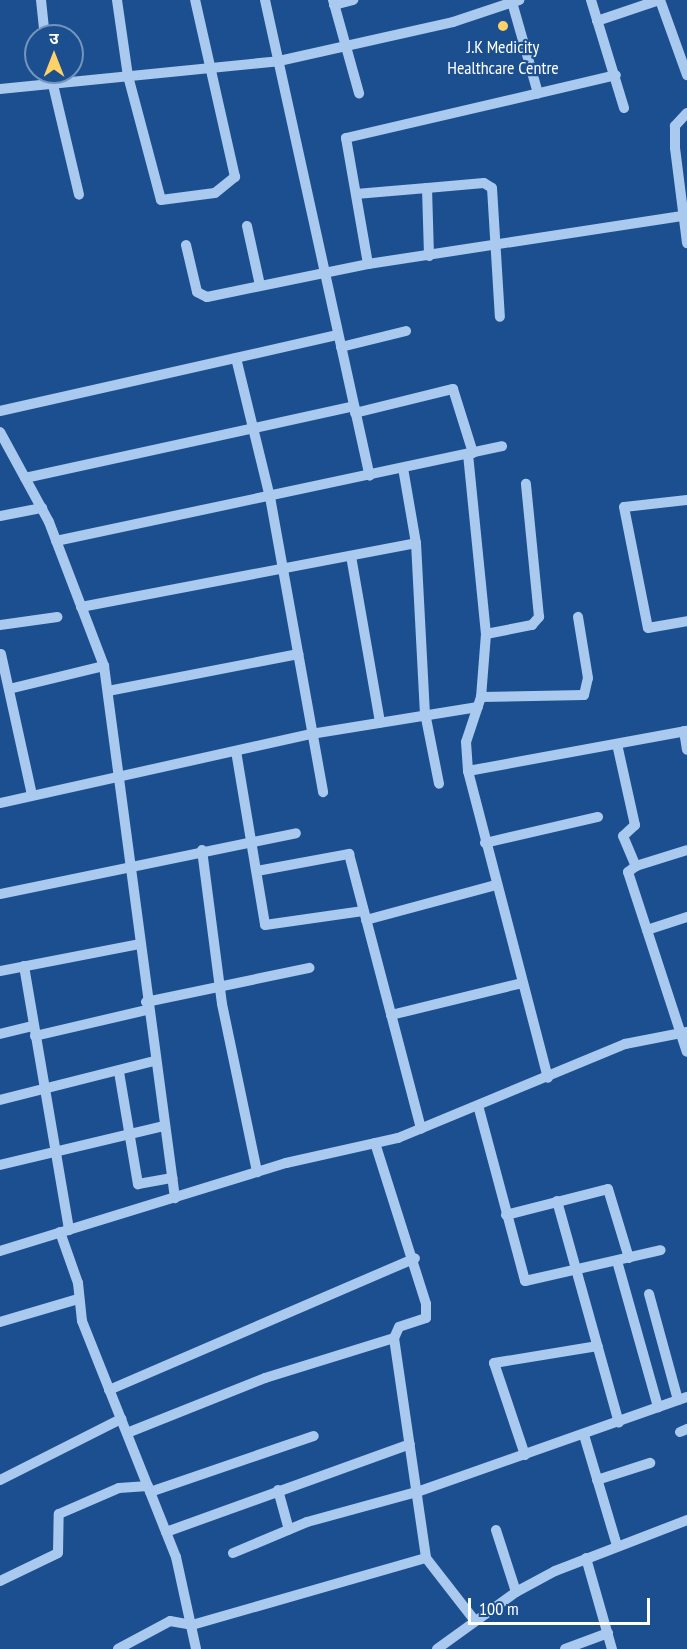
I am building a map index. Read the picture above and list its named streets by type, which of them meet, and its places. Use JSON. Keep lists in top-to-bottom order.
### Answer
{
  "places": ["J.K Medicity Healthcare Centre"],
  "scale_bar": "100 m",
  "north": "top"
}
